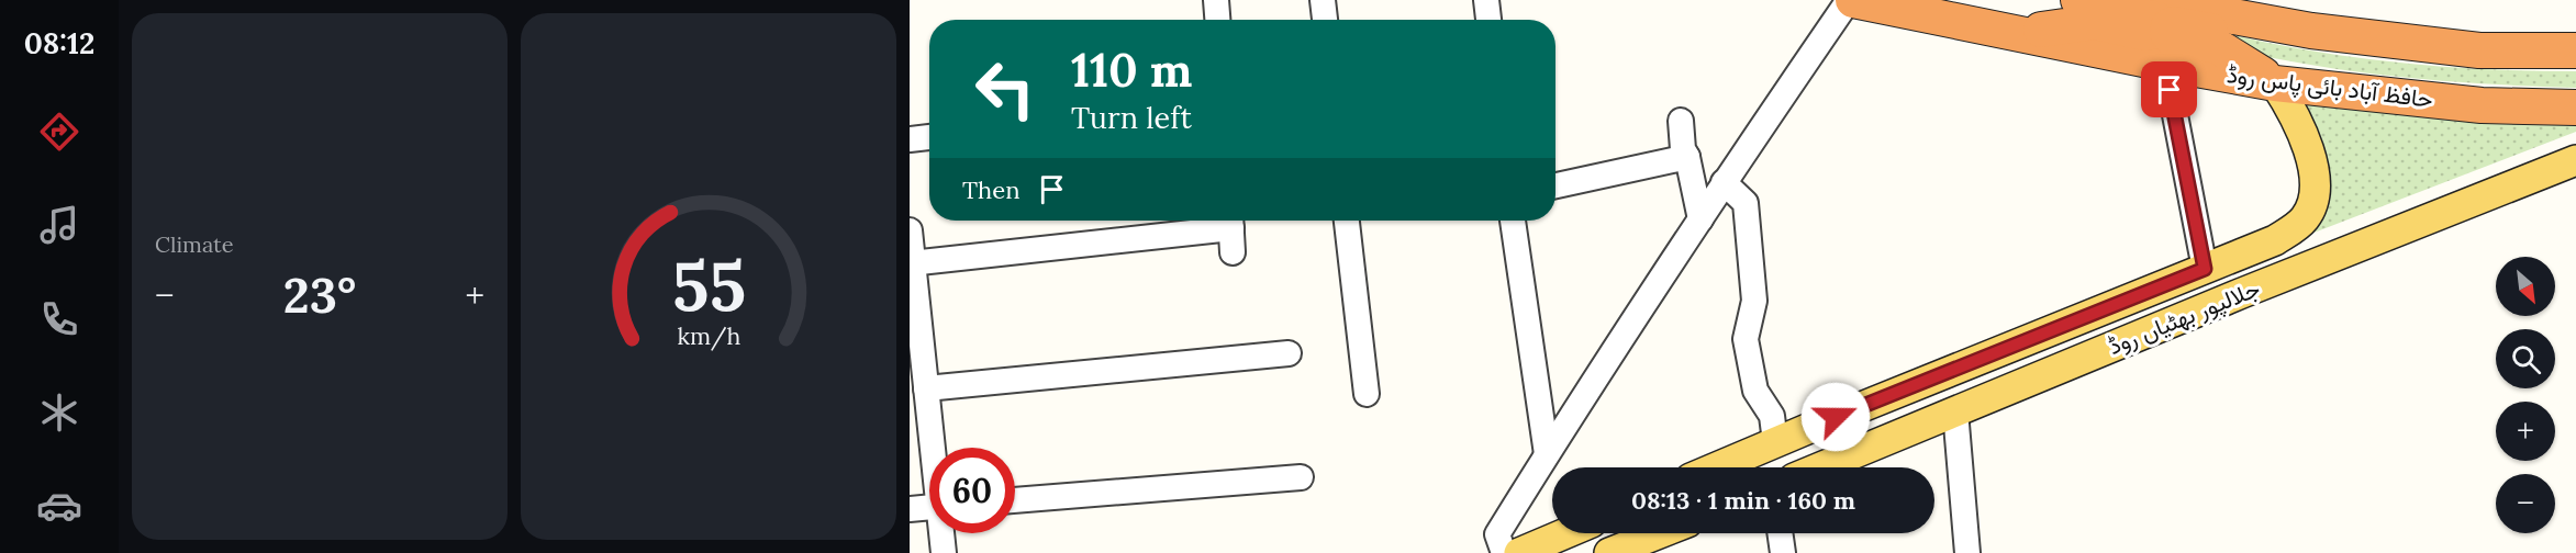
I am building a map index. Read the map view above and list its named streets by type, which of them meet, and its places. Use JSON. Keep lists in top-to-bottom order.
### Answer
{
  "streets": {
    "highway": ["حافظ آباد بائی پاس روڈ"],
    "main road": ["جلالپور بھٹیاں روڈ"]
  },
  "crossings": [
    ["حافظ آباد بائی پاس روڈ", "جلالپور بھٹیاں روڈ"]
  ],
  "north": "bottom right",
  "page": {
    "tabs": "08:12",
    "tile": "Climate",
    "turn": ["110 m", "Turn left"],
    "then": "Then",
    "map_buttons": ["+", "−"],
    "heat": ["−", "23°", "+"],
    "limit": "60",
    "trip": "08:13 · 1 min · 160 m",
    "gauge": ["55", "km/h"]
  }
}
